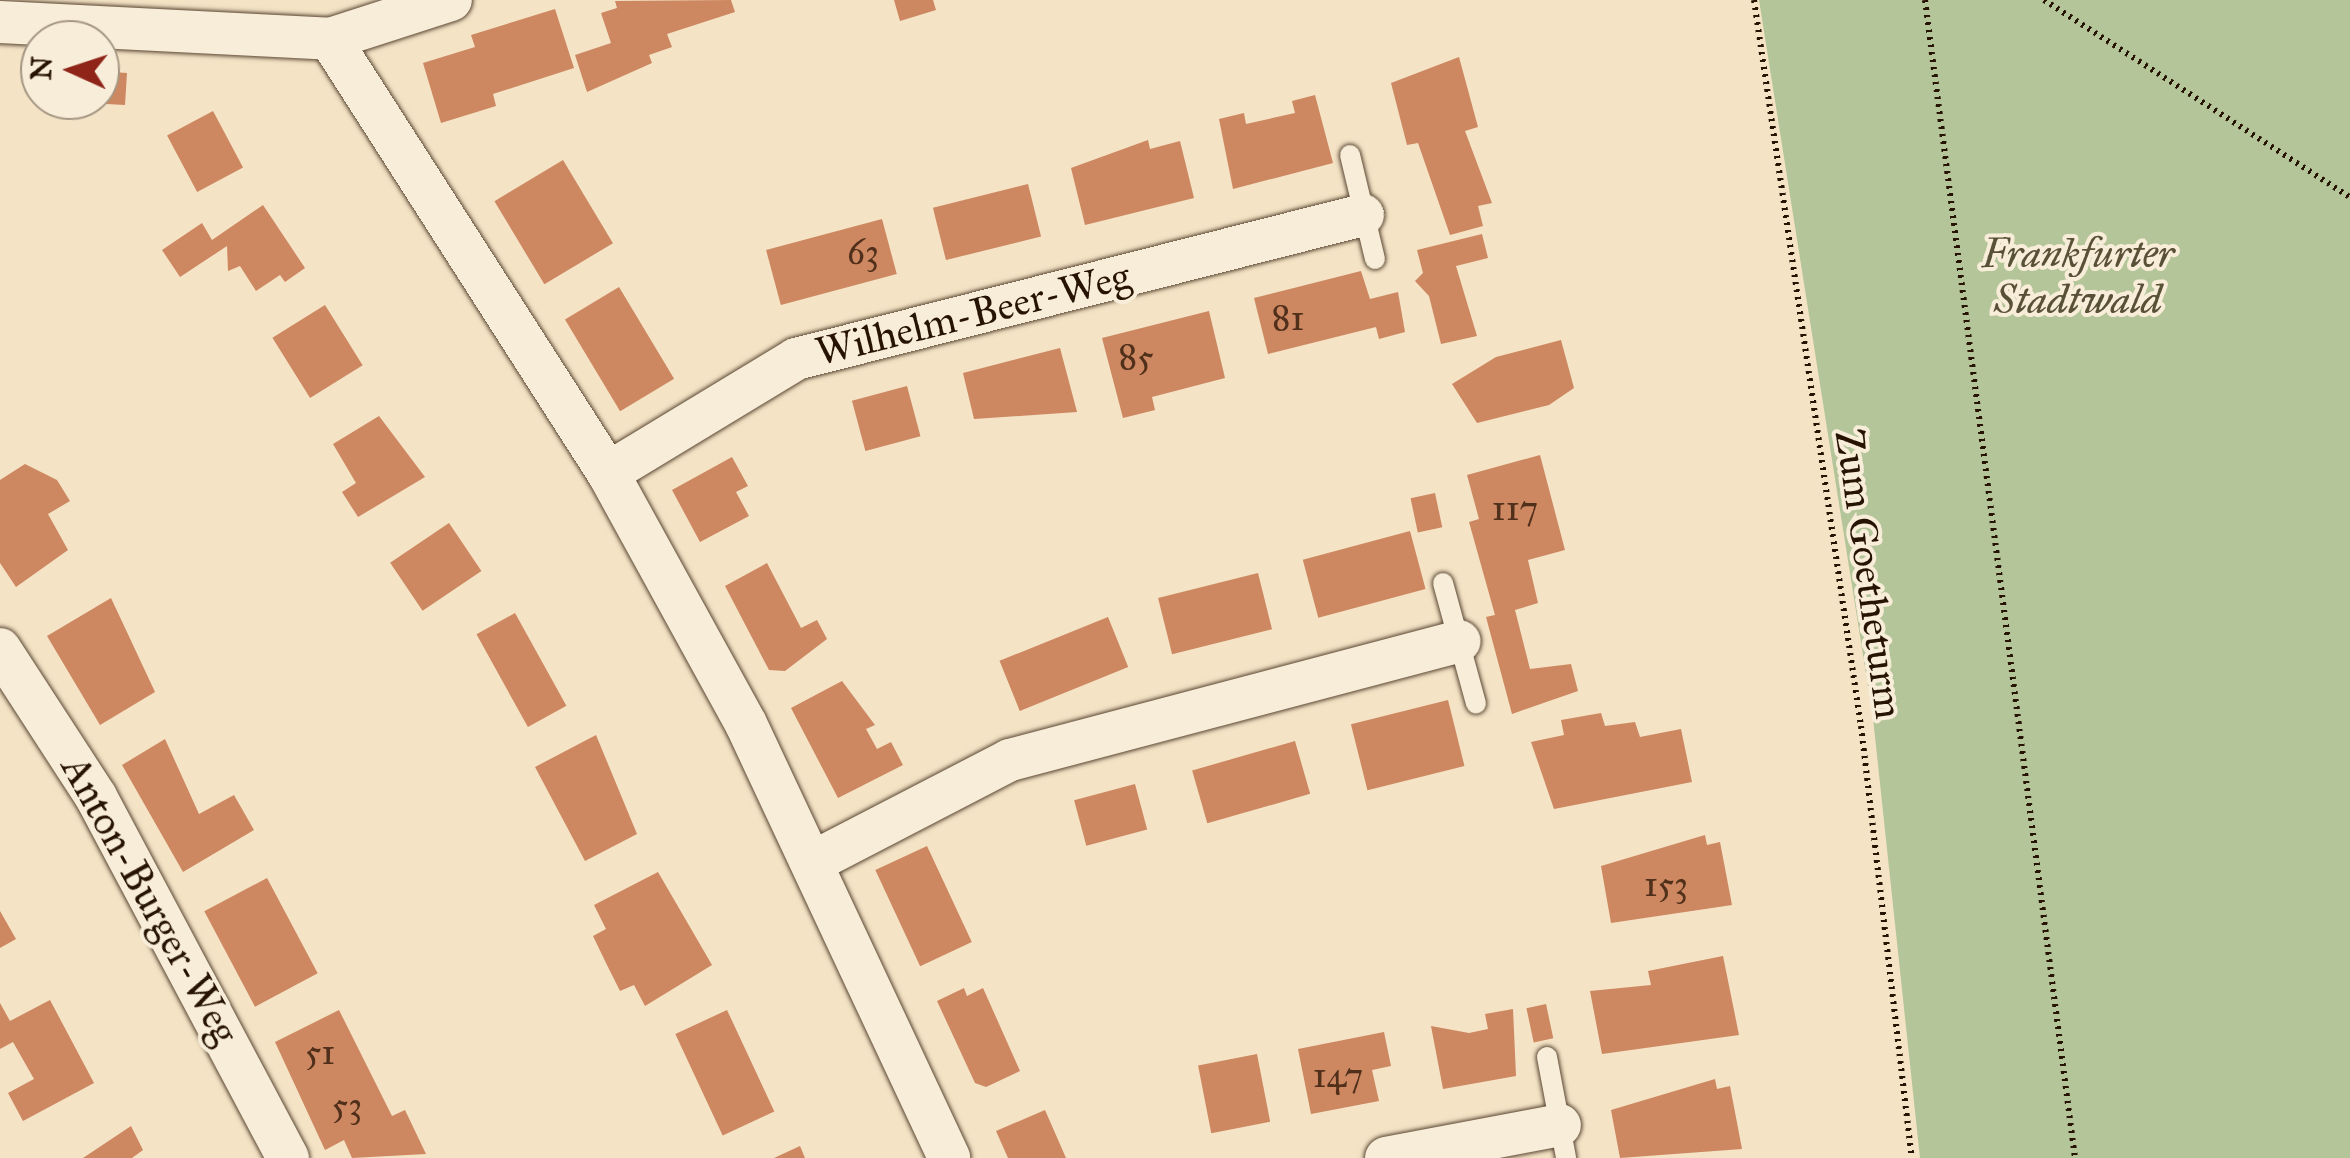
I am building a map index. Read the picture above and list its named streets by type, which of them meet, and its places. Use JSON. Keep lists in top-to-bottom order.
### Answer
{
  "streets": {
    "street": ["Wilhelm-Beer-Weg", "Anton-Burger-Weg"],
    "path": ["Zum Goetheturm"]
  },
  "parks": ["Frankfurter Stadtwald"],
  "house_numbers": [
    "63",
    "81",
    "85",
    "117",
    "153",
    "51",
    "147",
    "53"
  ],
  "north": "left"
}
